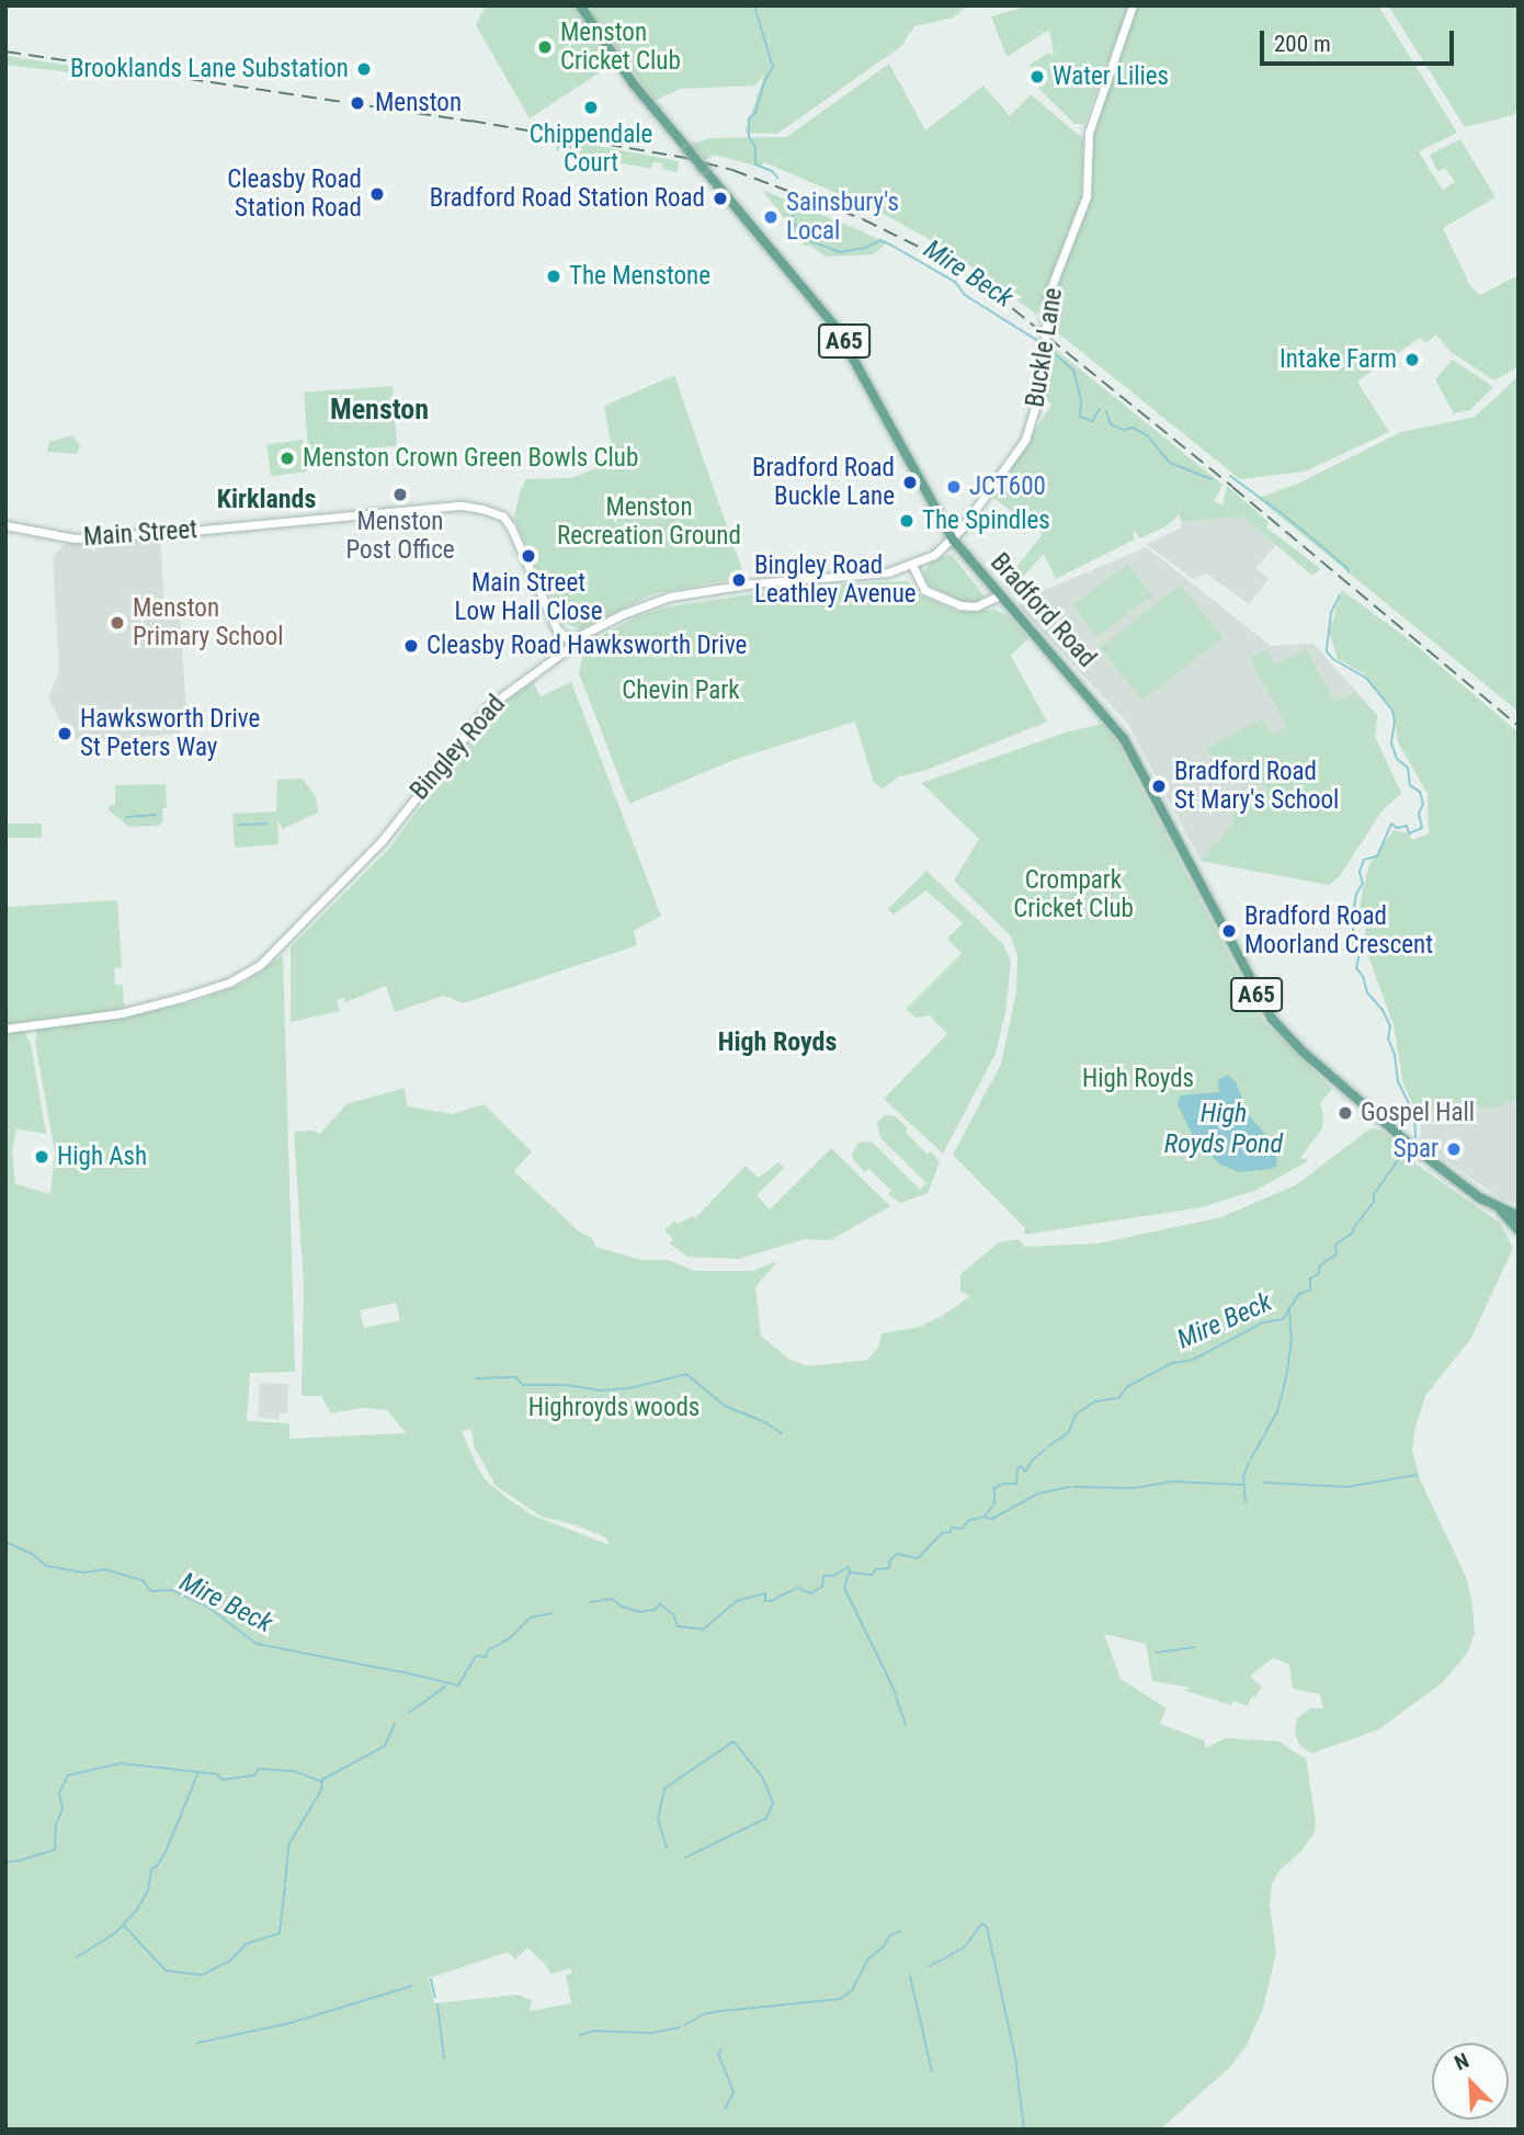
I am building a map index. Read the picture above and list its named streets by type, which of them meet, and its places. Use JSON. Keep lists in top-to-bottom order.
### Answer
{
  "streets": {
    "main road": ["A65", "Bradford Road"],
    "street": ["Buckle Lane", "Main Street", "Bingley Road"]
  },
  "crossings": [
    ["Buckle Lane", "Bradford Road"],
    ["Buckle Lane", "Bingley Road"],
    ["Main Street", "Bingley Road"],
    ["Bradford Road", "Bingley Road"]
  ],
  "districts": ["Menston", "Kirklands", "High Royds"],
  "water": ["Mire Beck", "High Royds Pond"],
  "parks": [
    "Menston Recreation Ground",
    "Chevin Park",
    "Crompark Cricket Club",
    "High Royds",
    "Highroyds woods"
  ],
  "places": [
    "Menston Cricket Club",
    "Brooklands Lane Substation",
    "Water Lilies",
    "Menston",
    "Chippendale Court",
    "Cleasby Road Station Road",
    "Bradford Road Station Road",
    "Sainsbury's Local",
    "The Menstone",
    "Intake Farm",
    "Menston Crown Green Bowls Club",
    "Bradford Road Buckle Lane",
    "JCT600",
    "Menston Post Office",
    "The Spindles",
    "Main Street Low Hall Close",
    "Bingley Road Leathley Avenue",
    "Menston Primary School",
    "Cleasby Road Hawksworth Drive",
    "Hawksworth Drive St Peters Way",
    "Bradford Road St Mary's School",
    "Bradford Road Moorland Crescent",
    "Gospel Hall",
    "Spar",
    "High Ash"
  ],
  "scale_bar": "200 m",
  "north": "top left"
}
